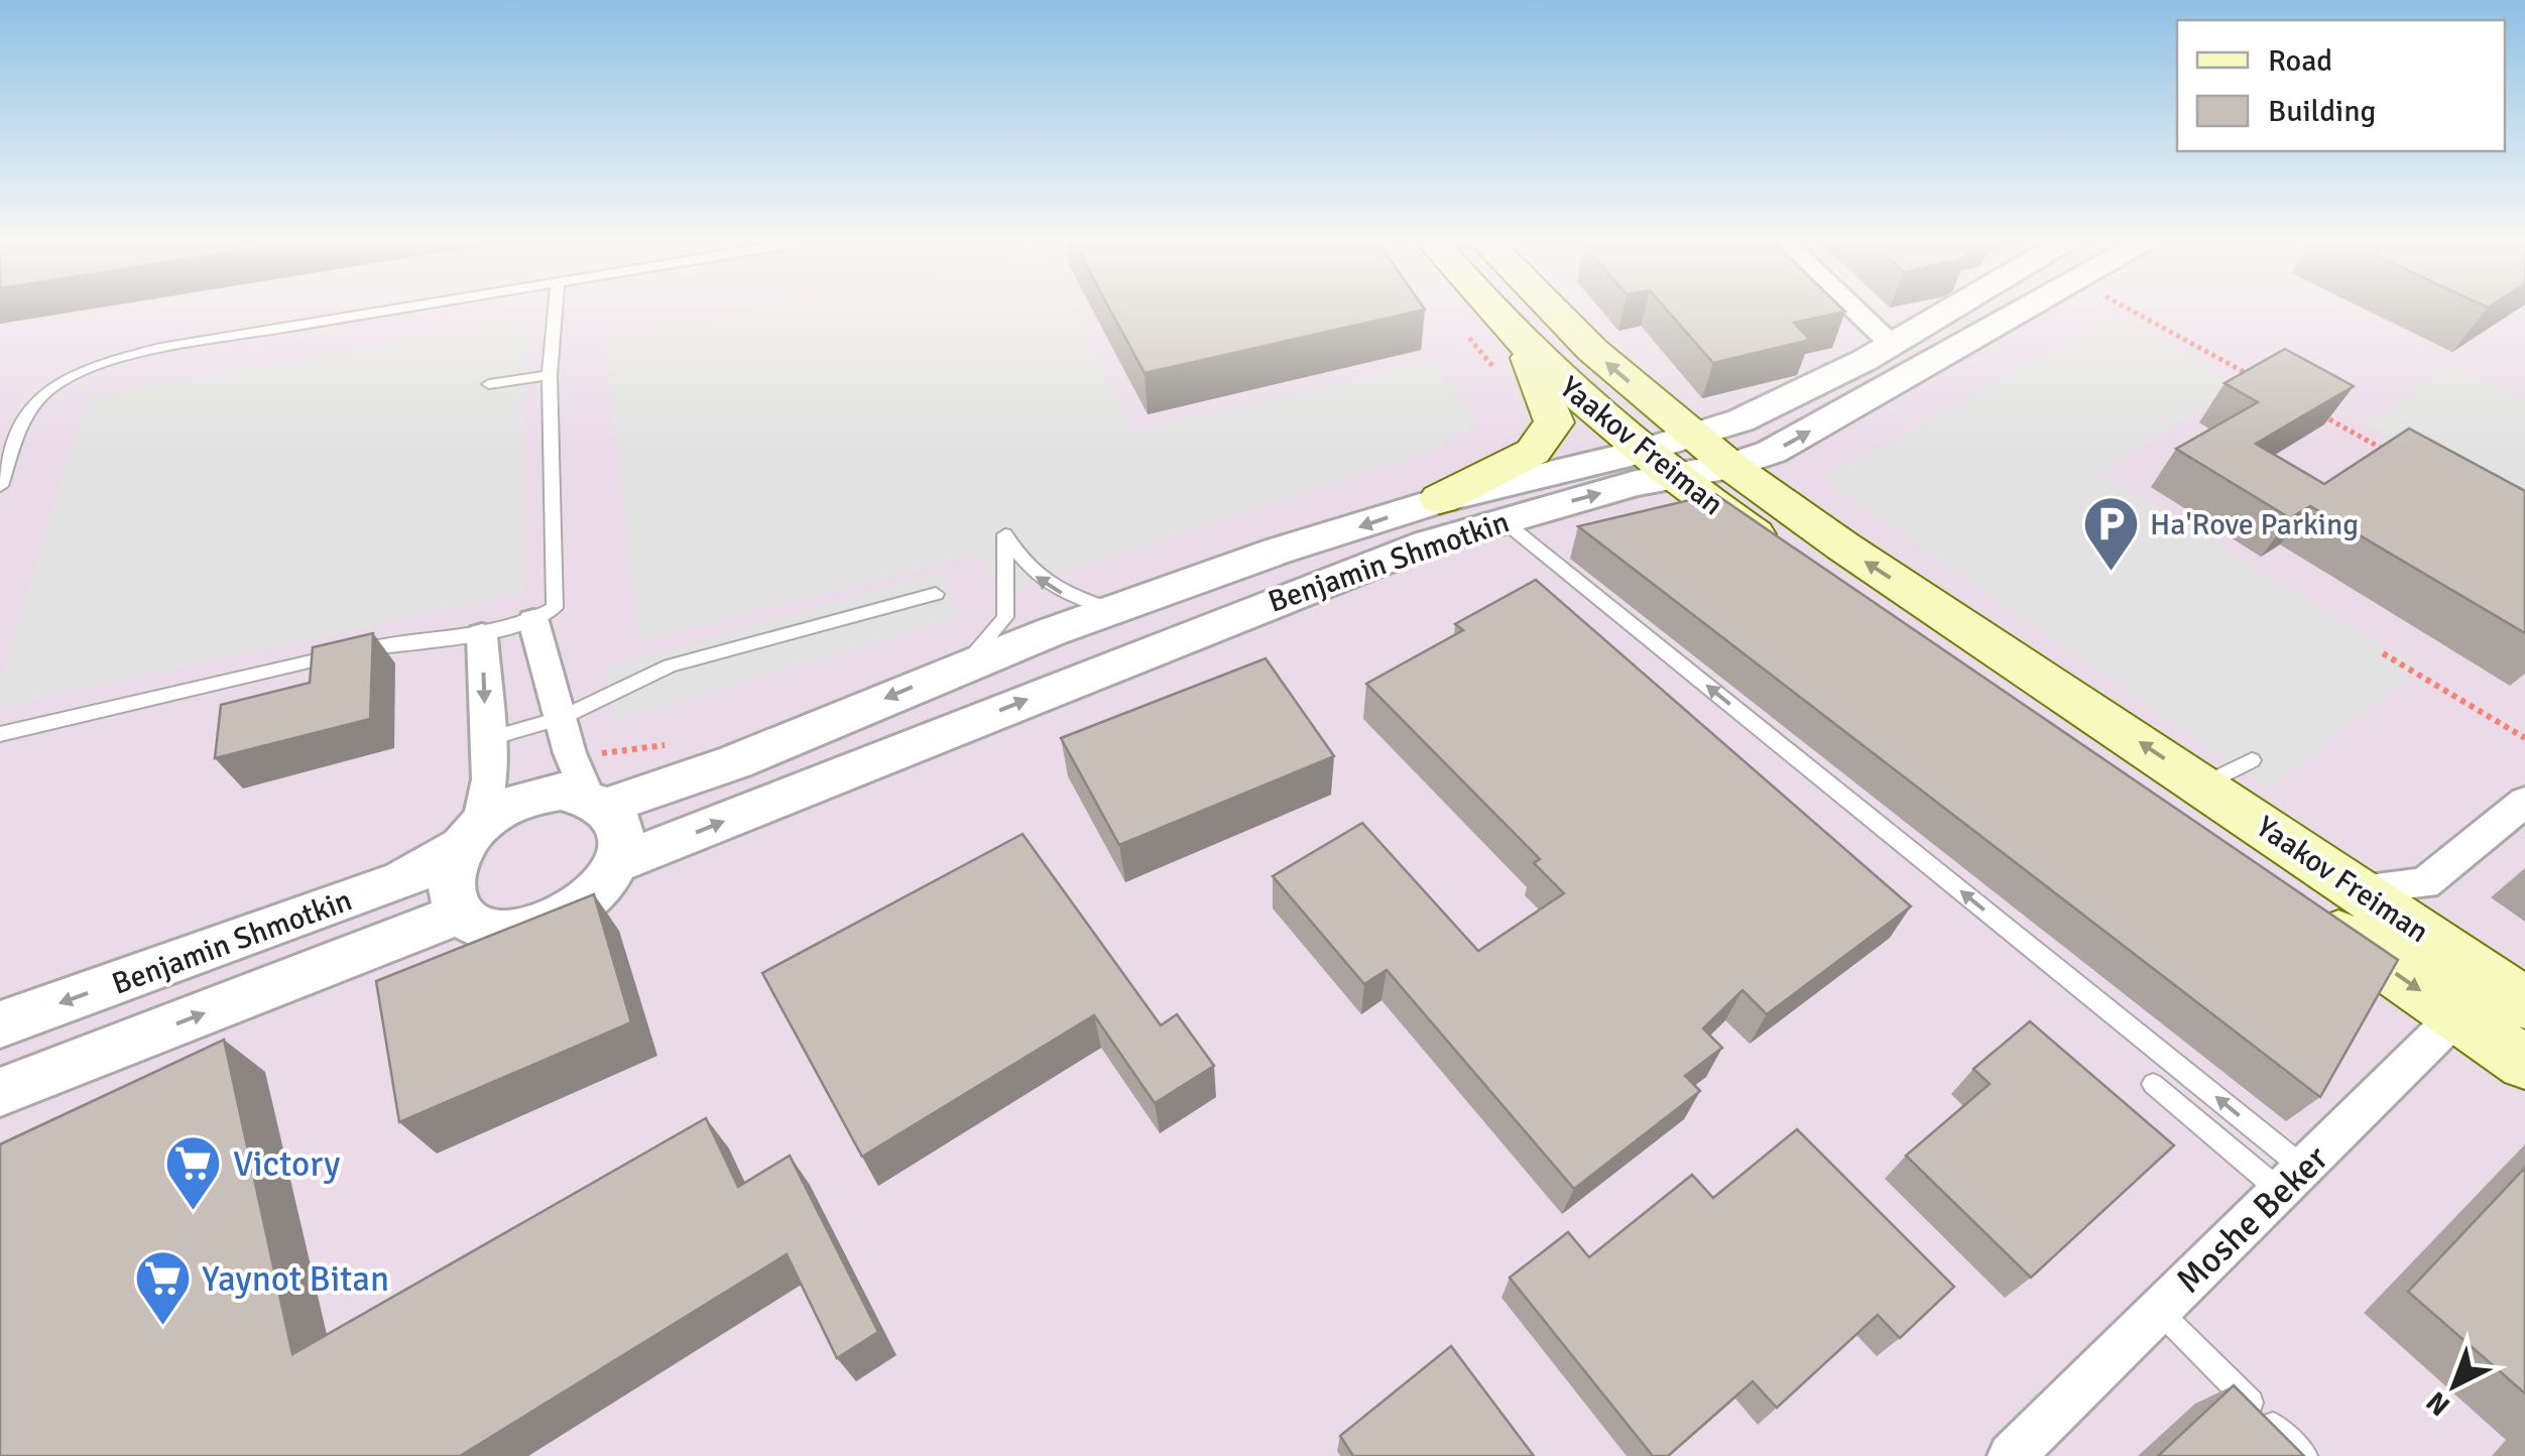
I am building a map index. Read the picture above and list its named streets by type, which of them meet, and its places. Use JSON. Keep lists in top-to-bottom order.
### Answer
{
  "streets": {
    "main road": ["Yaakov Freiman"],
    "street": ["Benjamin Shmotkin", "Moshe Beker"]
  },
  "crossings": [
    ["Yaakov Freiman", "Benjamin Shmotkin"],
    ["Yaakov Freiman", "Moshe Beker"]
  ],
  "places": {
    "parking": ["Ha'Rove Parking"],
    "supermarket": ["Victory", "Yaynot Bitan"]
  },
  "legend": ["Road", "Building"],
  "north": "bottom left"
}
